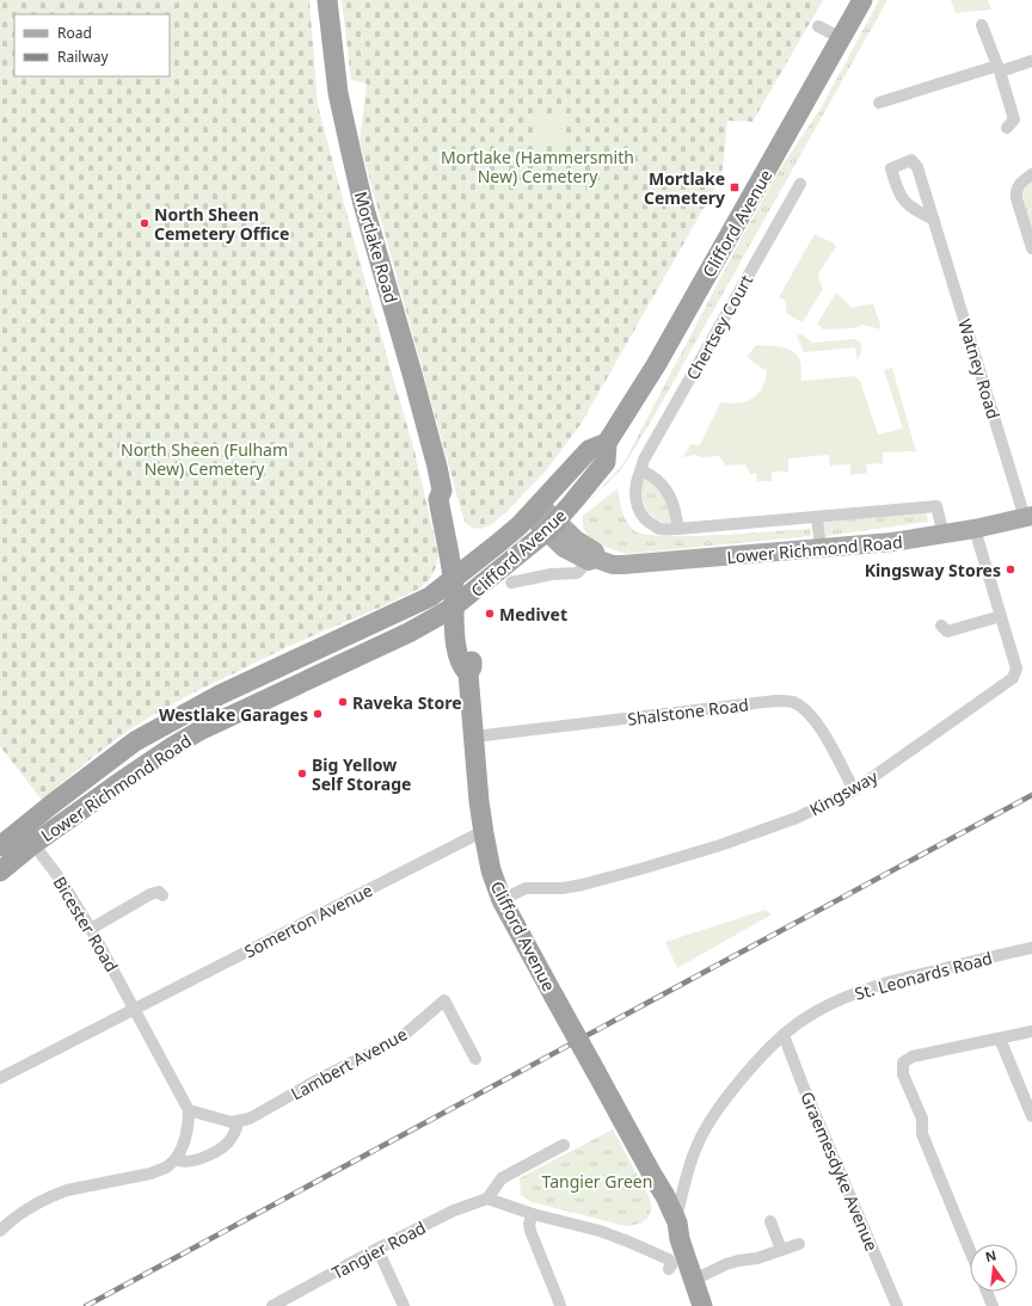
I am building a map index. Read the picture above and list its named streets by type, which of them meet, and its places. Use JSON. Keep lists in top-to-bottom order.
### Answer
{
  "streets": {
    "highway": ["Clifford Avenue", "Mortlake Road", "Lower Richmond Road"],
    "street": [
      "Chertsey Court",
      "Watney Road",
      "Shalstone Road",
      "Kingsway",
      "Somerton Avenue",
      "Bicester Road",
      "St. Leonards Road",
      "Lambert Avenue",
      "Graemesdyke Avenue",
      "Tangier Road"
    ]
  },
  "crossings": [
    ["Clifford Avenue", "Mortlake Road"],
    ["Clifford Avenue", "Lower Richmond Road"],
    ["Clifford Avenue", "Shalstone Road"],
    ["Clifford Avenue", "Kingsway"],
    ["Clifford Avenue", "Somerton Avenue"],
    ["Clifford Avenue", "St. Leonards Road"],
    ["Mortlake Road", "Lower Richmond Road"],
    ["Chertsey Court", "Lower Richmond Road"],
    ["Watney Road", "Lower Richmond Road"],
    ["Lower Richmond Road", "Kingsway"],
    ["Lower Richmond Road", "Bicester Road"],
    ["Shalstone Road", "Kingsway"],
    ["Somerton Avenue", "Bicester Road"],
    ["St. Leonards Road", "Graemesdyke Avenue"]
  ],
  "parks": ["Mortlake (Hammersmith New) Cemetery", "North Sheen (Fulham New) Cemetery", "Tangier Green"],
  "places": {
    "transit": ["Mortlake Cemetery"],
    "other": [
      "North Sheen Cemetery Office",
      "Kingsway Stores",
      "Medivet",
      "Raveka Store",
      "Westlake Garages",
      "Big Yellow Self Storage"
    ]
  },
  "legend": ["Road", "Railway"],
  "north": "top"
}
